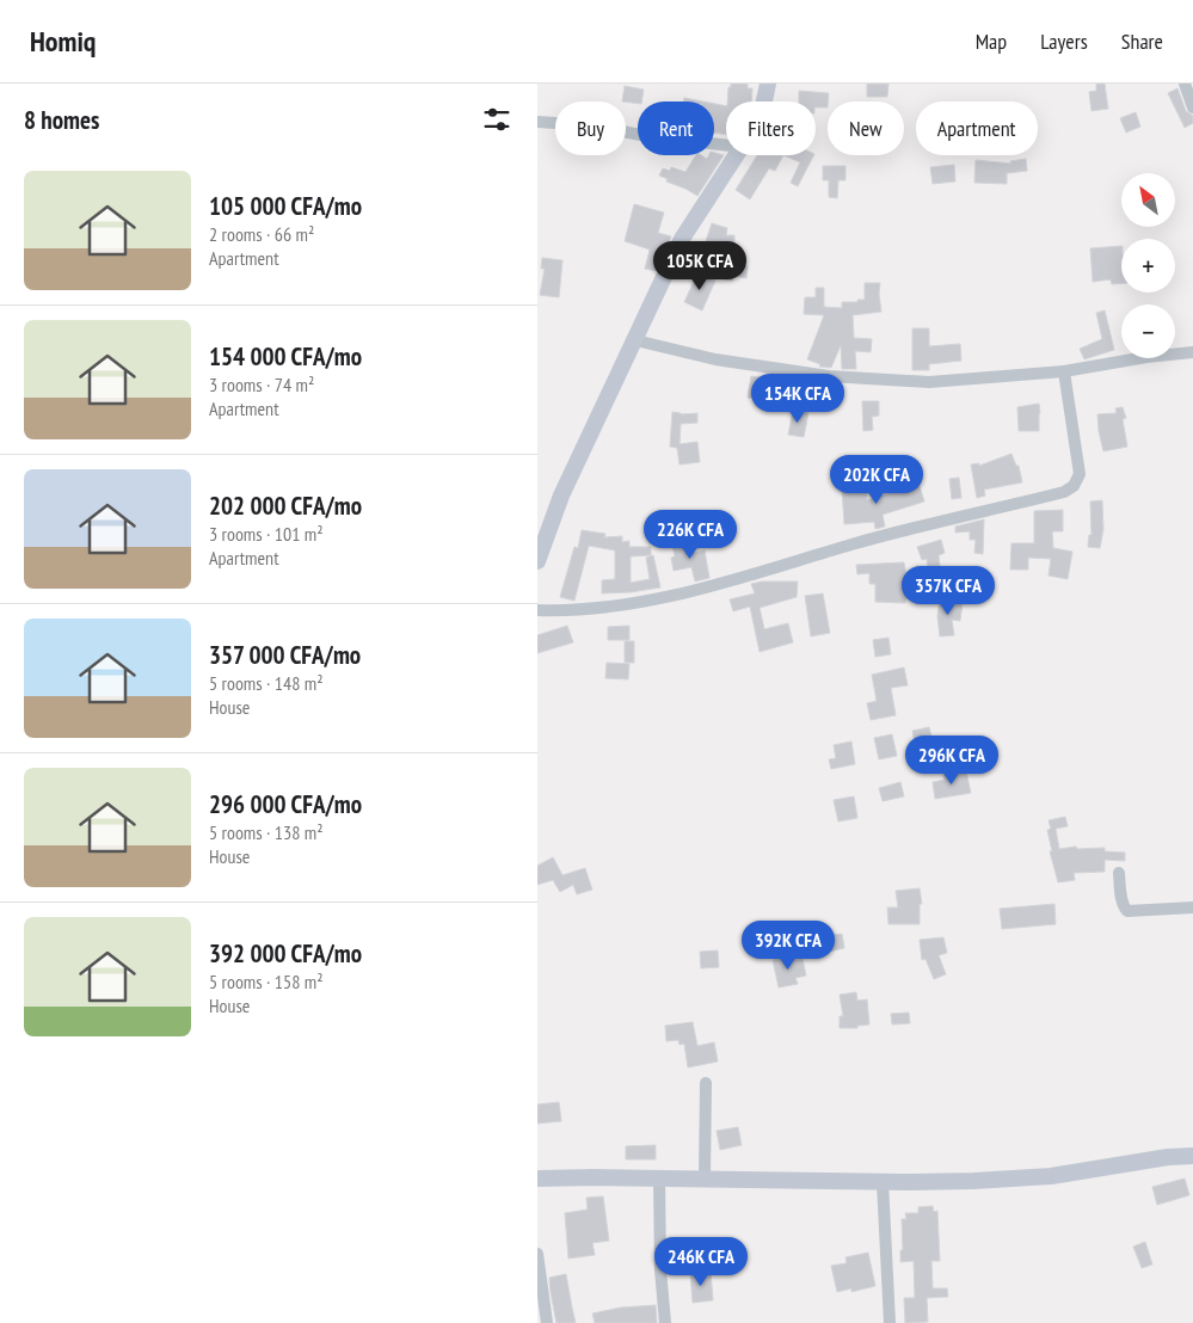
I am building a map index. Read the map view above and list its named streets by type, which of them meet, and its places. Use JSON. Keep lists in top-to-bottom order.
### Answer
{
  "north": "top left",
  "page": {
    "header": "Homiq",
    "nav": ["Map", "Layers", "Share"],
    "heading": "8 homes",
    "chip": [
      "Buy",
      "Rent",
      "Filters",
      "New",
      "Apartment"
    ],
    "list": [
      {
        "name": "105 000 CFA/mo",
        "note": "2 rooms · 66 m² · Apartment"
      },
      {
        "name": "154 000 CFA/mo",
        "note": "3 rooms · 74 m² · Apartment"
      },
      {
        "name": "202 000 CFA/mo",
        "note": "3 rooms · 101 m² · Apartment"
      },
      {
        "name": "357 000 CFA/mo",
        "note": "5 rooms · 148 m² · House"
      },
      {
        "name": "296 000 CFA/mo",
        "note": "5 rooms · 138 m² · House"
      },
      {
        "name": "392 000 CFA/mo",
        "note": "5 rooms · 158 m² · House"
      }
    ],
    "map_buttons": ["+", "−"],
    "price": [
      "105K CFA",
      "154K CFA",
      "202K CFA",
      "226K CFA",
      "357K CFA",
      "296K CFA",
      "392K CFA",
      "246K CFA"
    ]
  }
}
